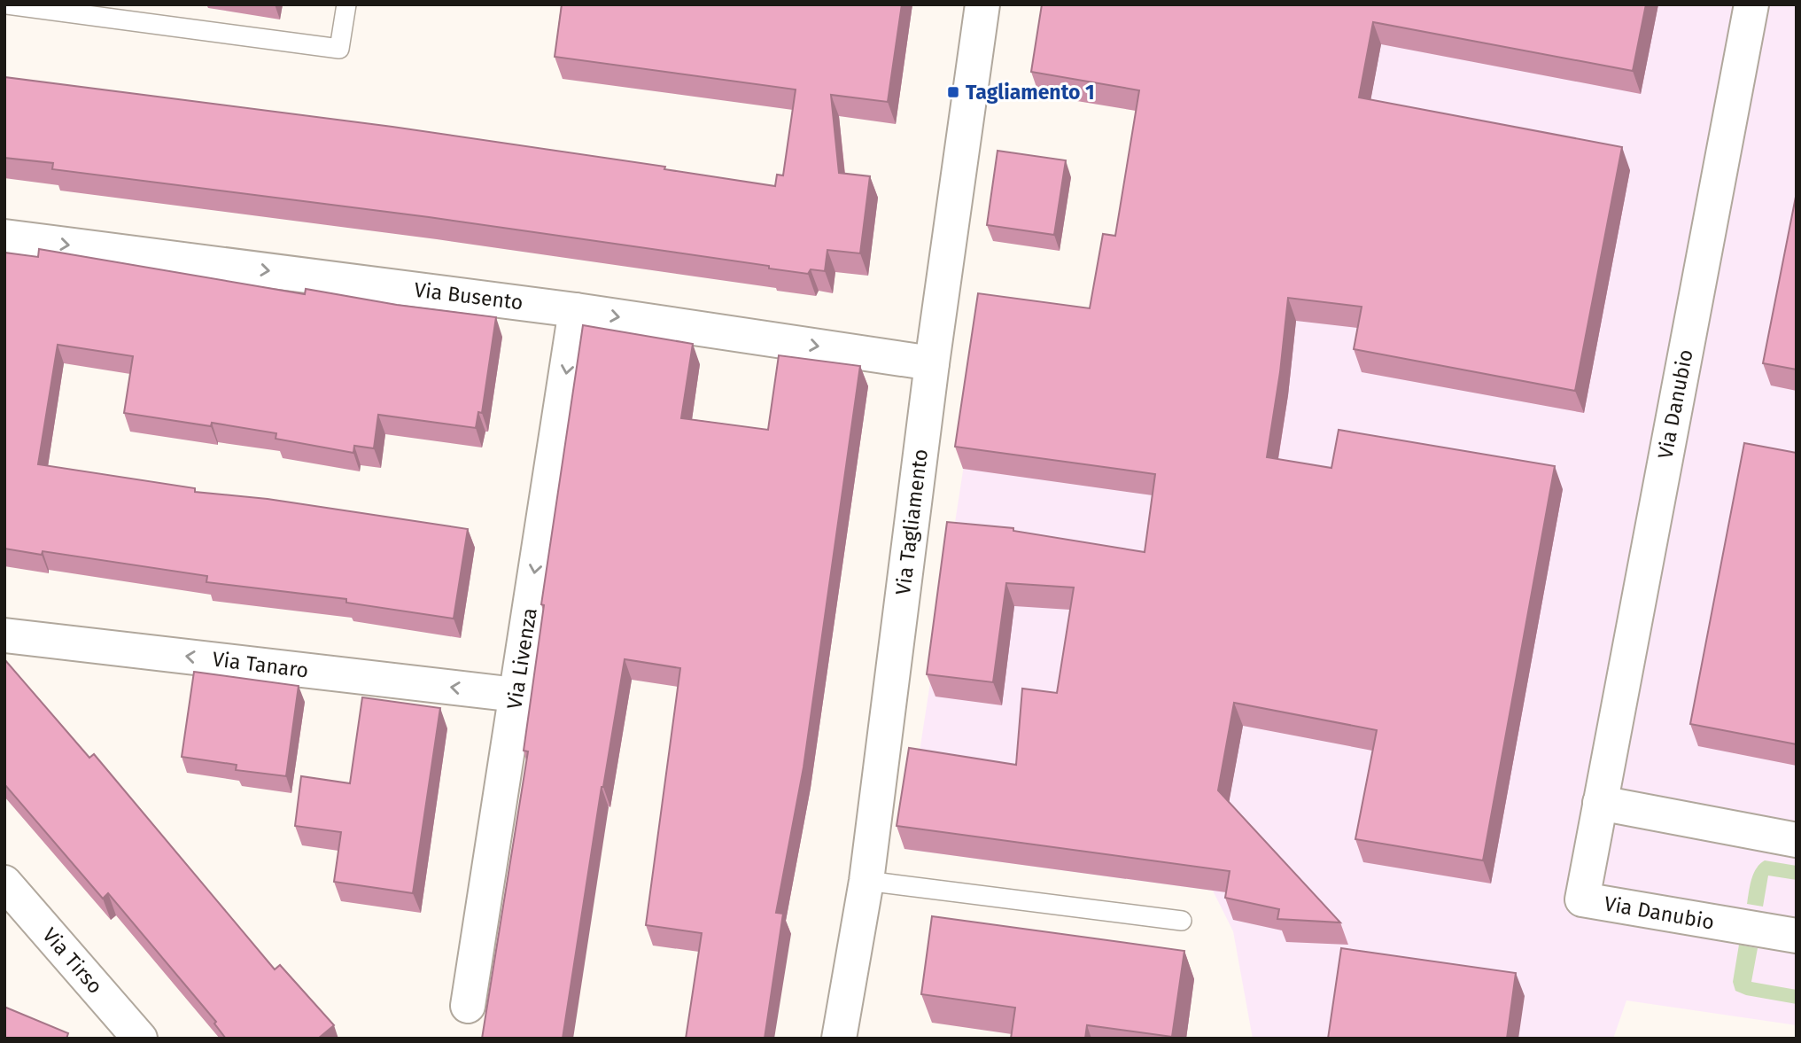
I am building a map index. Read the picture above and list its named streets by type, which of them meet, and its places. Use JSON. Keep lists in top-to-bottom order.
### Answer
{
  "streets": {
    "street": [
      "Via Busento",
      "Via Danubio",
      "Via Tagliamento",
      "Via Livenza",
      "Via Tanaro",
      "Via Tirso"
    ]
  },
  "crossings": [
    ["Via Busento", "Via Tagliamento"],
    ["Via Busento", "Via Livenza"],
    ["Via Livenza", "Via Tanaro"]
  ],
  "one_way": ["Via Busento", "Via Livenza", "Via Tanaro"],
  "places": {
    "transit": ["Tagliamento 1"]
  }
}
